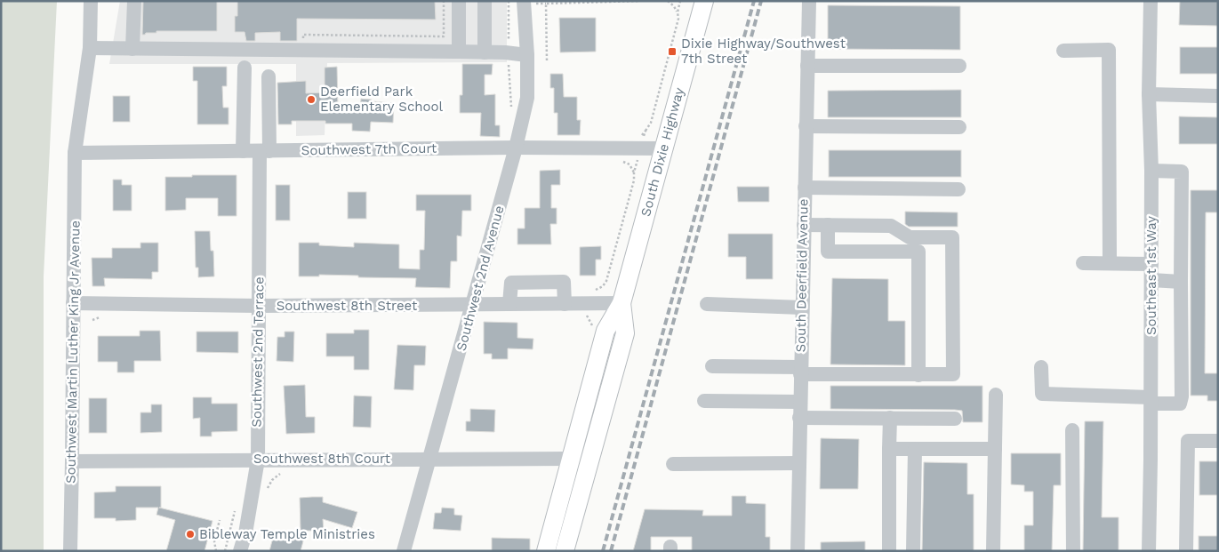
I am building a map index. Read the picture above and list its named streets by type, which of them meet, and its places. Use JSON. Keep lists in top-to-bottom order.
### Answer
{
  "streets": {
    "main road": ["South Dixie Highway"],
    "street": [
      "Southwest 7th Court",
      "South Deerfield Avenue",
      "Southeast 1st Way",
      "Southwest 2nd Avenue",
      "Southwest 8th Street",
      "Southwest Martin Luther King Jr Avenue",
      "Southwest 2nd Terrace",
      "Southwest 8th Court"
    ]
  },
  "crossings": [
    ["Southwest 7th Court", "South Dixie Highway"],
    ["Southwest 7th Court", "Southwest 2nd Avenue"],
    ["Southwest 7th Court", "Southwest Martin Luther King Jr Avenue"],
    ["Southwest 7th Court", "Southwest 2nd Terrace"],
    ["South Dixie Highway", "Southwest 8th Street"],
    ["South Dixie Highway", "Southwest 8th Court"],
    ["Southwest 2nd Avenue", "Southwest 8th Street"],
    ["Southwest 2nd Avenue", "Southwest 8th Court"],
    ["Southwest 8th Street", "Southwest Martin Luther King Jr Avenue"],
    ["Southwest 8th Street", "Southwest 2nd Terrace"],
    ["Southwest Martin Luther King Jr Avenue", "Southwest 8th Court"],
    ["Southwest 2nd Terrace", "Southwest 8th Court"]
  ],
  "places": {
    "transit": ["Dixie Highway/Southwest 7th Street"],
    "other": ["Deerfield Park Elementary School", "Bibleway Temple Ministries"]
  }
}
